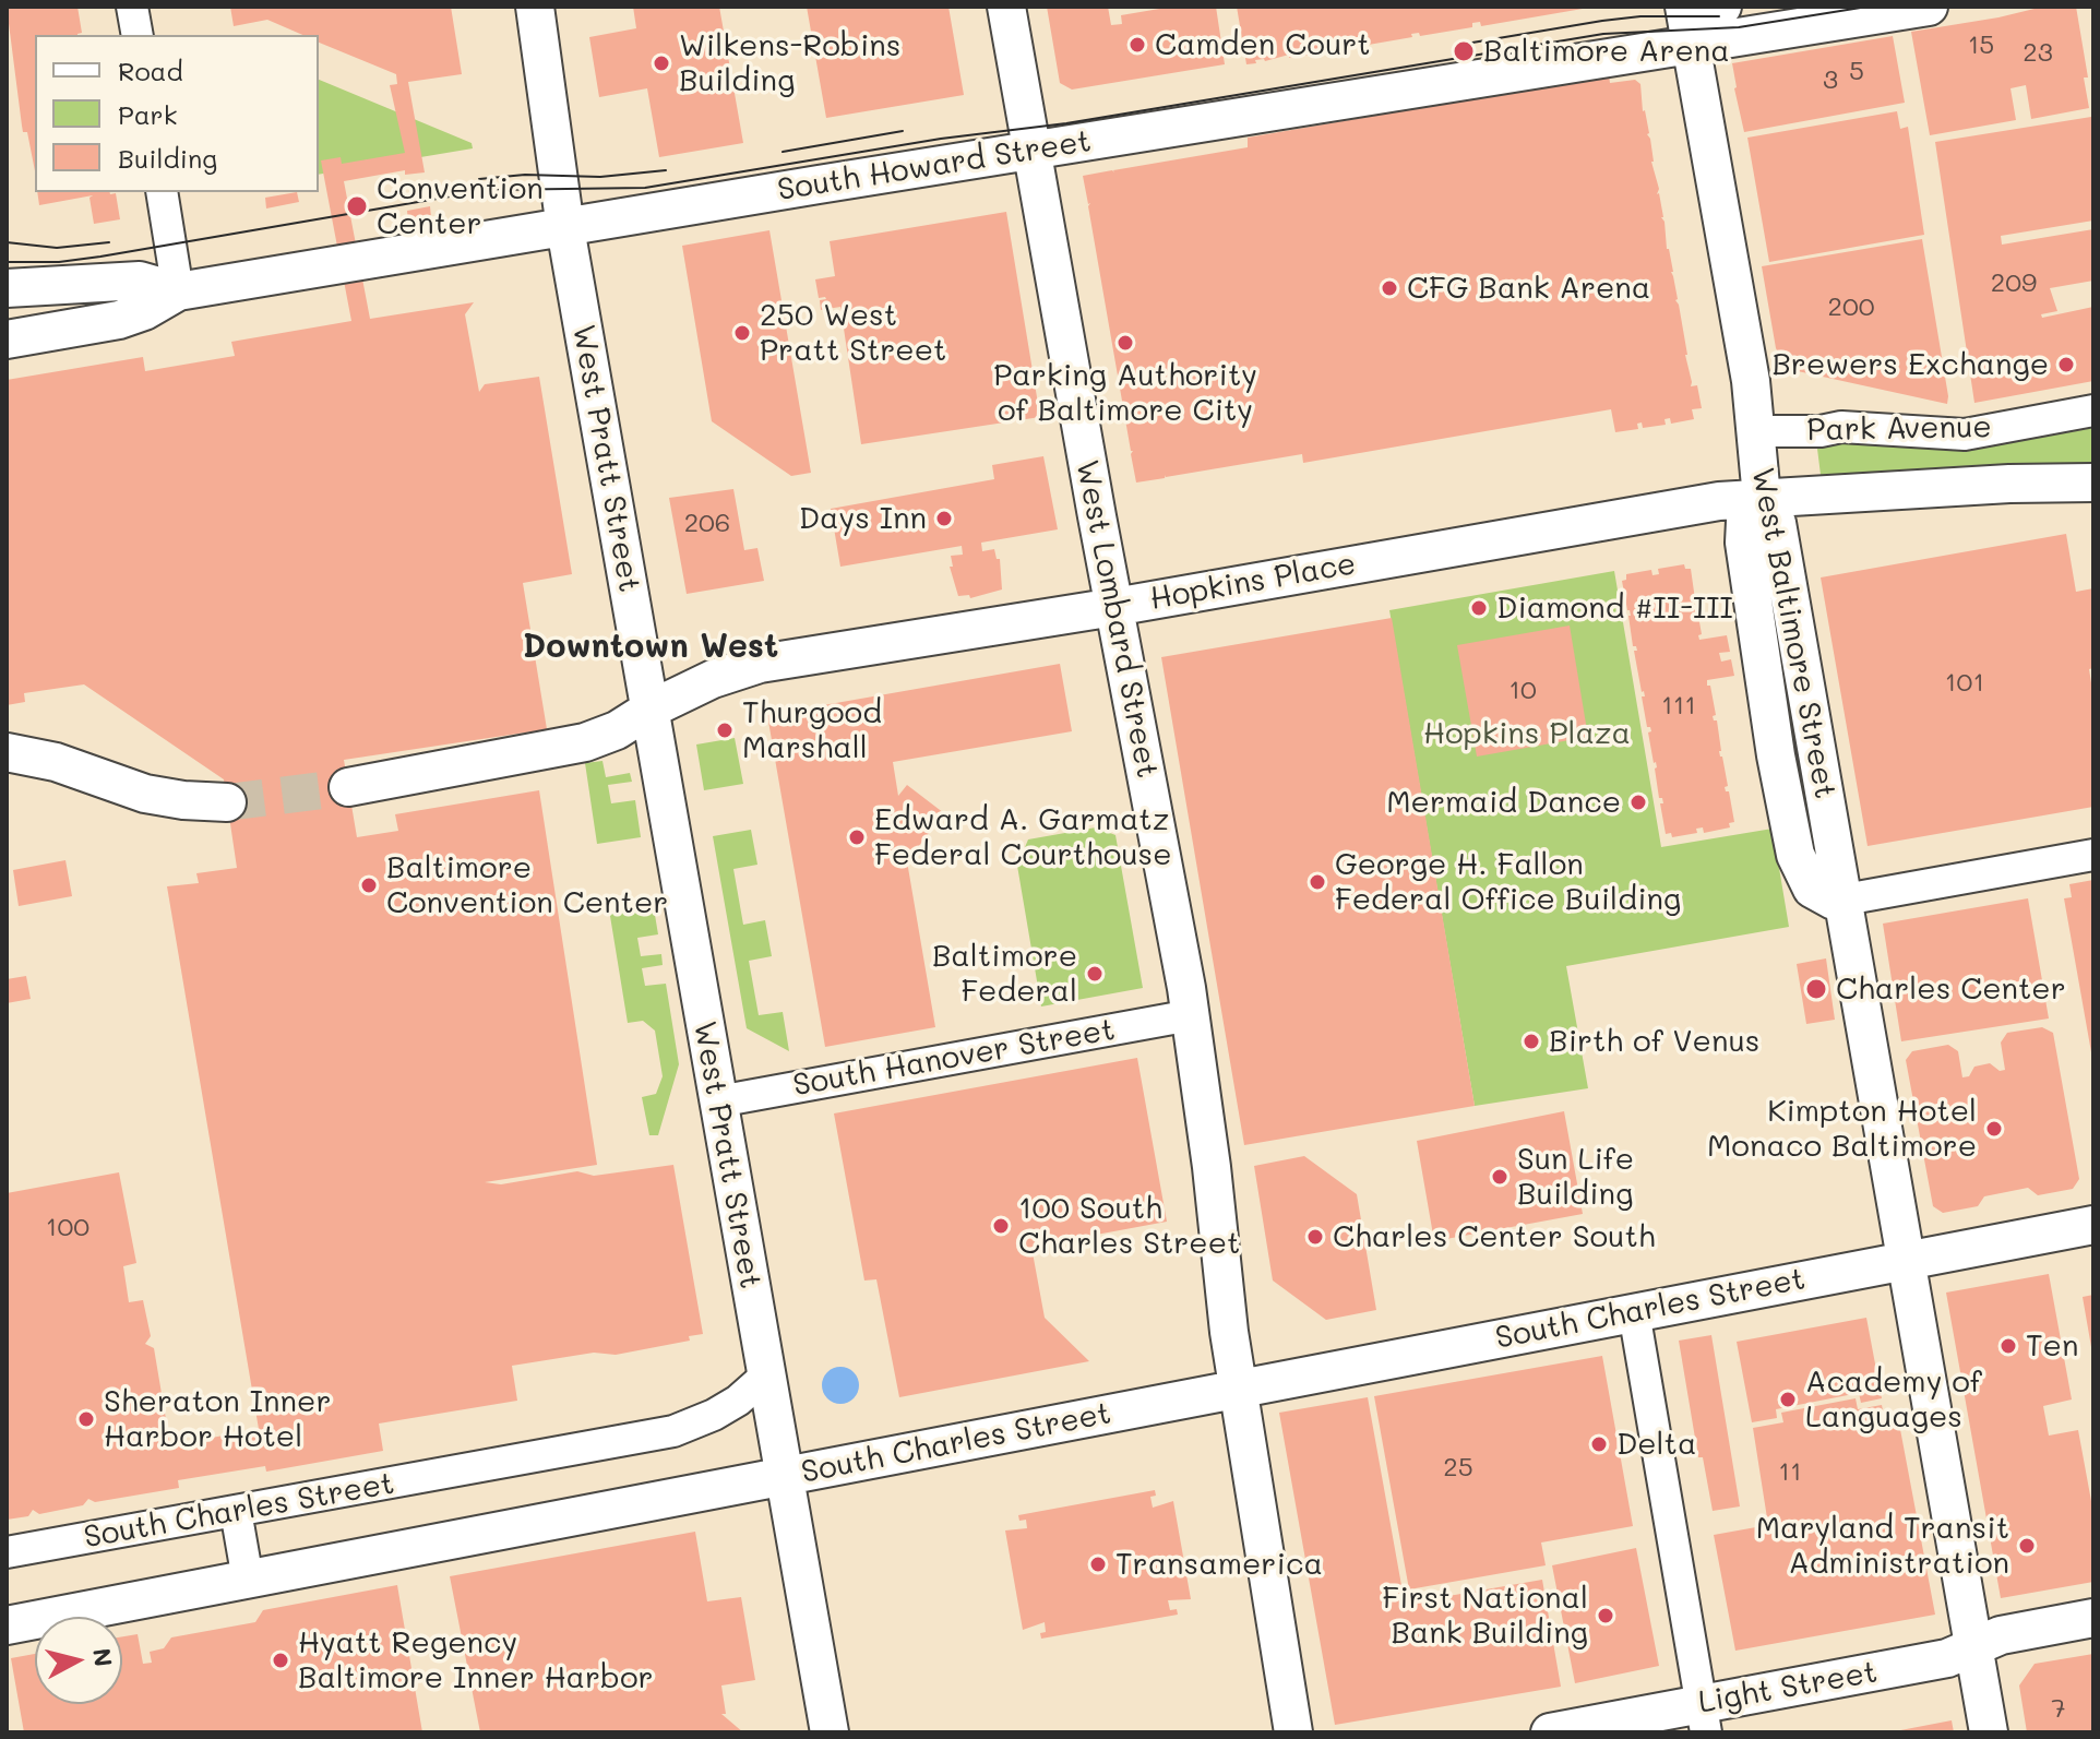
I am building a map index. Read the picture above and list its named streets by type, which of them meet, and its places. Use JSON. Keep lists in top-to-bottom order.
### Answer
{
  "streets": {
    "main road": [
      "South Howard Street",
      "West Pratt Street",
      "Hopkins Place",
      "West Lombard Street",
      "West Baltimore Street",
      "South Charles Street",
      "Light Street"
    ],
    "street": ["Park Avenue", "South Hanover Street"]
  },
  "crossings": [
    ["South Howard Street", "West Pratt Street"],
    ["South Howard Street", "West Lombard Street"],
    ["South Howard Street", "West Baltimore Street"],
    ["Park Avenue", "West Baltimore Street"],
    ["West Pratt Street", "Hopkins Place"],
    ["West Pratt Street", "South Hanover Street"],
    ["West Pratt Street", "South Charles Street"],
    ["Hopkins Place", "West Lombard Street"],
    ["Hopkins Place", "West Baltimore Street"],
    ["West Lombard Street", "South Hanover Street"],
    ["West Lombard Street", "South Charles Street"],
    ["West Baltimore Street", "South Charles Street"],
    ["West Baltimore Street", "Light Street"]
  ],
  "districts": ["Downtown West"],
  "parks": ["Hopkins Plaza"],
  "places": [
    "Camden Court",
    "Baltimore Arena",
    "Wilkens-Robins Building",
    "Convention Center",
    "CFG Bank Arena",
    "250 West Pratt Street",
    "Parking Authority of Baltimore City",
    "Brewers Exchange",
    "Days Inn",
    "Diamond #II-III",
    "Thurgood Marshall",
    "Mermaid Dance",
    "Edward A. Garmatz Federal Courthouse",
    "George H. Fallon Federal Office Building",
    "Baltimore Convention Center",
    "Baltimore Federal",
    "Charles Center",
    "Birth of Venus",
    "Kimpton Hotel Monaco Baltimore",
    "Sun Life Building",
    "100 South Charles Street",
    "Charles Center South",
    "Ten",
    "Academy of Languages",
    "Sheraton Inner Harbor Hotel",
    "Delta",
    "Maryland Transit Administration",
    "Transamerica",
    "First National Bank Building",
    "Hyatt Regency Baltimore Inner Harbor"
  ],
  "house_numbers": [
    "15",
    "23",
    "5",
    "3",
    "209",
    "200",
    "206",
    "101",
    "10",
    "111",
    "100",
    "25",
    "11",
    "7"
  ],
  "legend": ["Road", "Park", "Building"],
  "north": "right"
}
